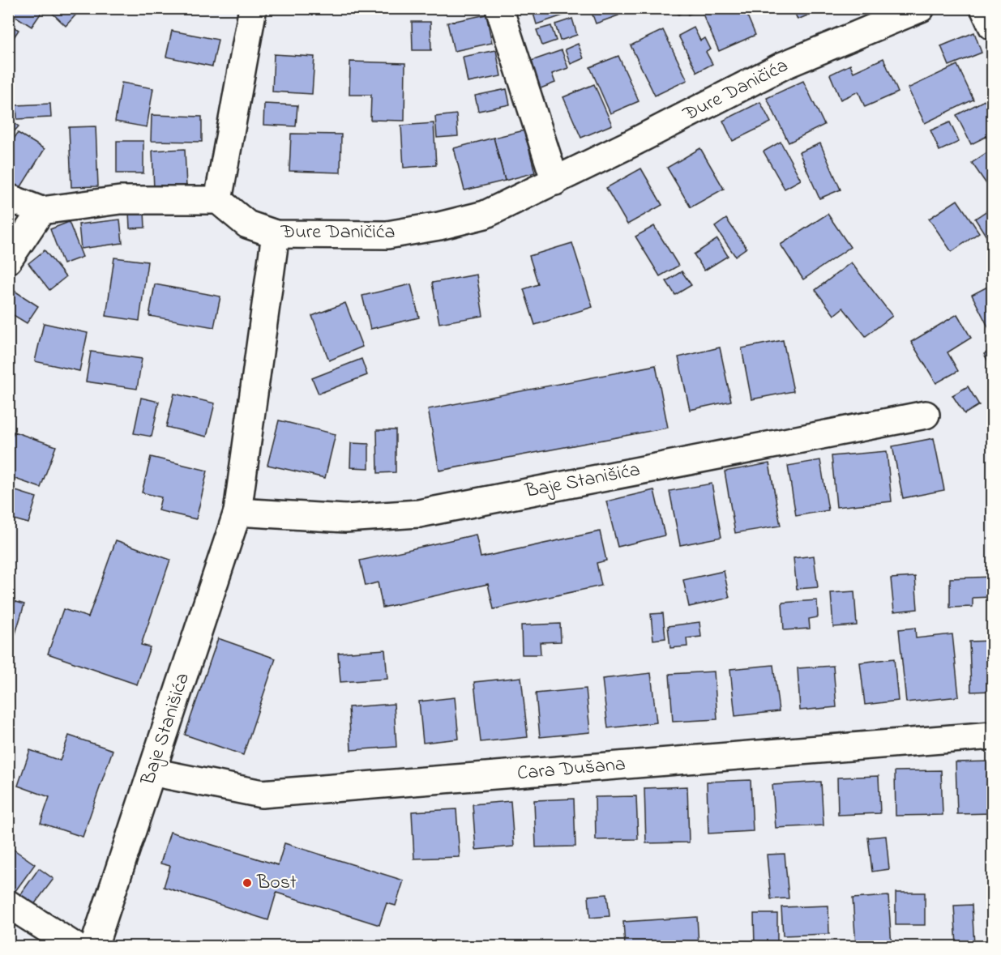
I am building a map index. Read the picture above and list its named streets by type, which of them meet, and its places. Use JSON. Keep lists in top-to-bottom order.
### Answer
{
  "streets": {
    "street": ["Đure Daničića", "Baje Stanišića", "Cara Dušana"]
  },
  "crossings": [
    ["Đure Daničića", "Baje Stanišića"],
    ["Baje Stanišića", "Cara Dušana"]
  ],
  "places": ["Bost"]
}
